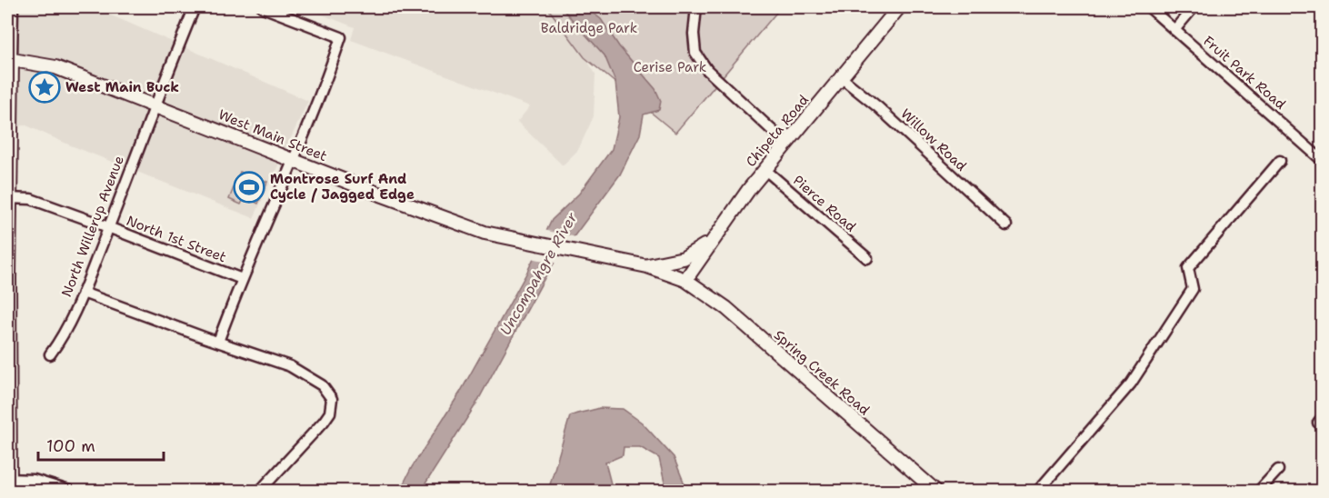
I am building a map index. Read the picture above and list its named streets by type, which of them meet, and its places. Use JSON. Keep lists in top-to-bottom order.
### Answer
{
  "streets": {
    "main road": ["Chipeta Road", "West Main Street", "Spring Creek Road"],
    "street": [
      "Fruit Park Road",
      "Willow Road",
      "Pierce Road",
      "North Willerup Avenue",
      "North 1st Street"
    ]
  },
  "crossings": [
    ["Chipeta Road", "West Main Street"],
    ["Chipeta Road", "Willow Road"],
    ["Chipeta Road", "Pierce Road"],
    ["Chipeta Road", "Spring Creek Road"],
    ["West Main Street", "North Willerup Avenue"],
    ["West Main Street", "Spring Creek Road"],
    ["North Willerup Avenue", "North 1st Street"]
  ],
  "water": ["Uncompahgre River"],
  "parks": ["Baldridge Park", "Cerise Park"],
  "places": {
    "place": ["West Main Buck"],
    "sports": ["Montrose Surf And Cycle / Jagged Edge"]
  },
  "scale_bar": "100 m"
}
